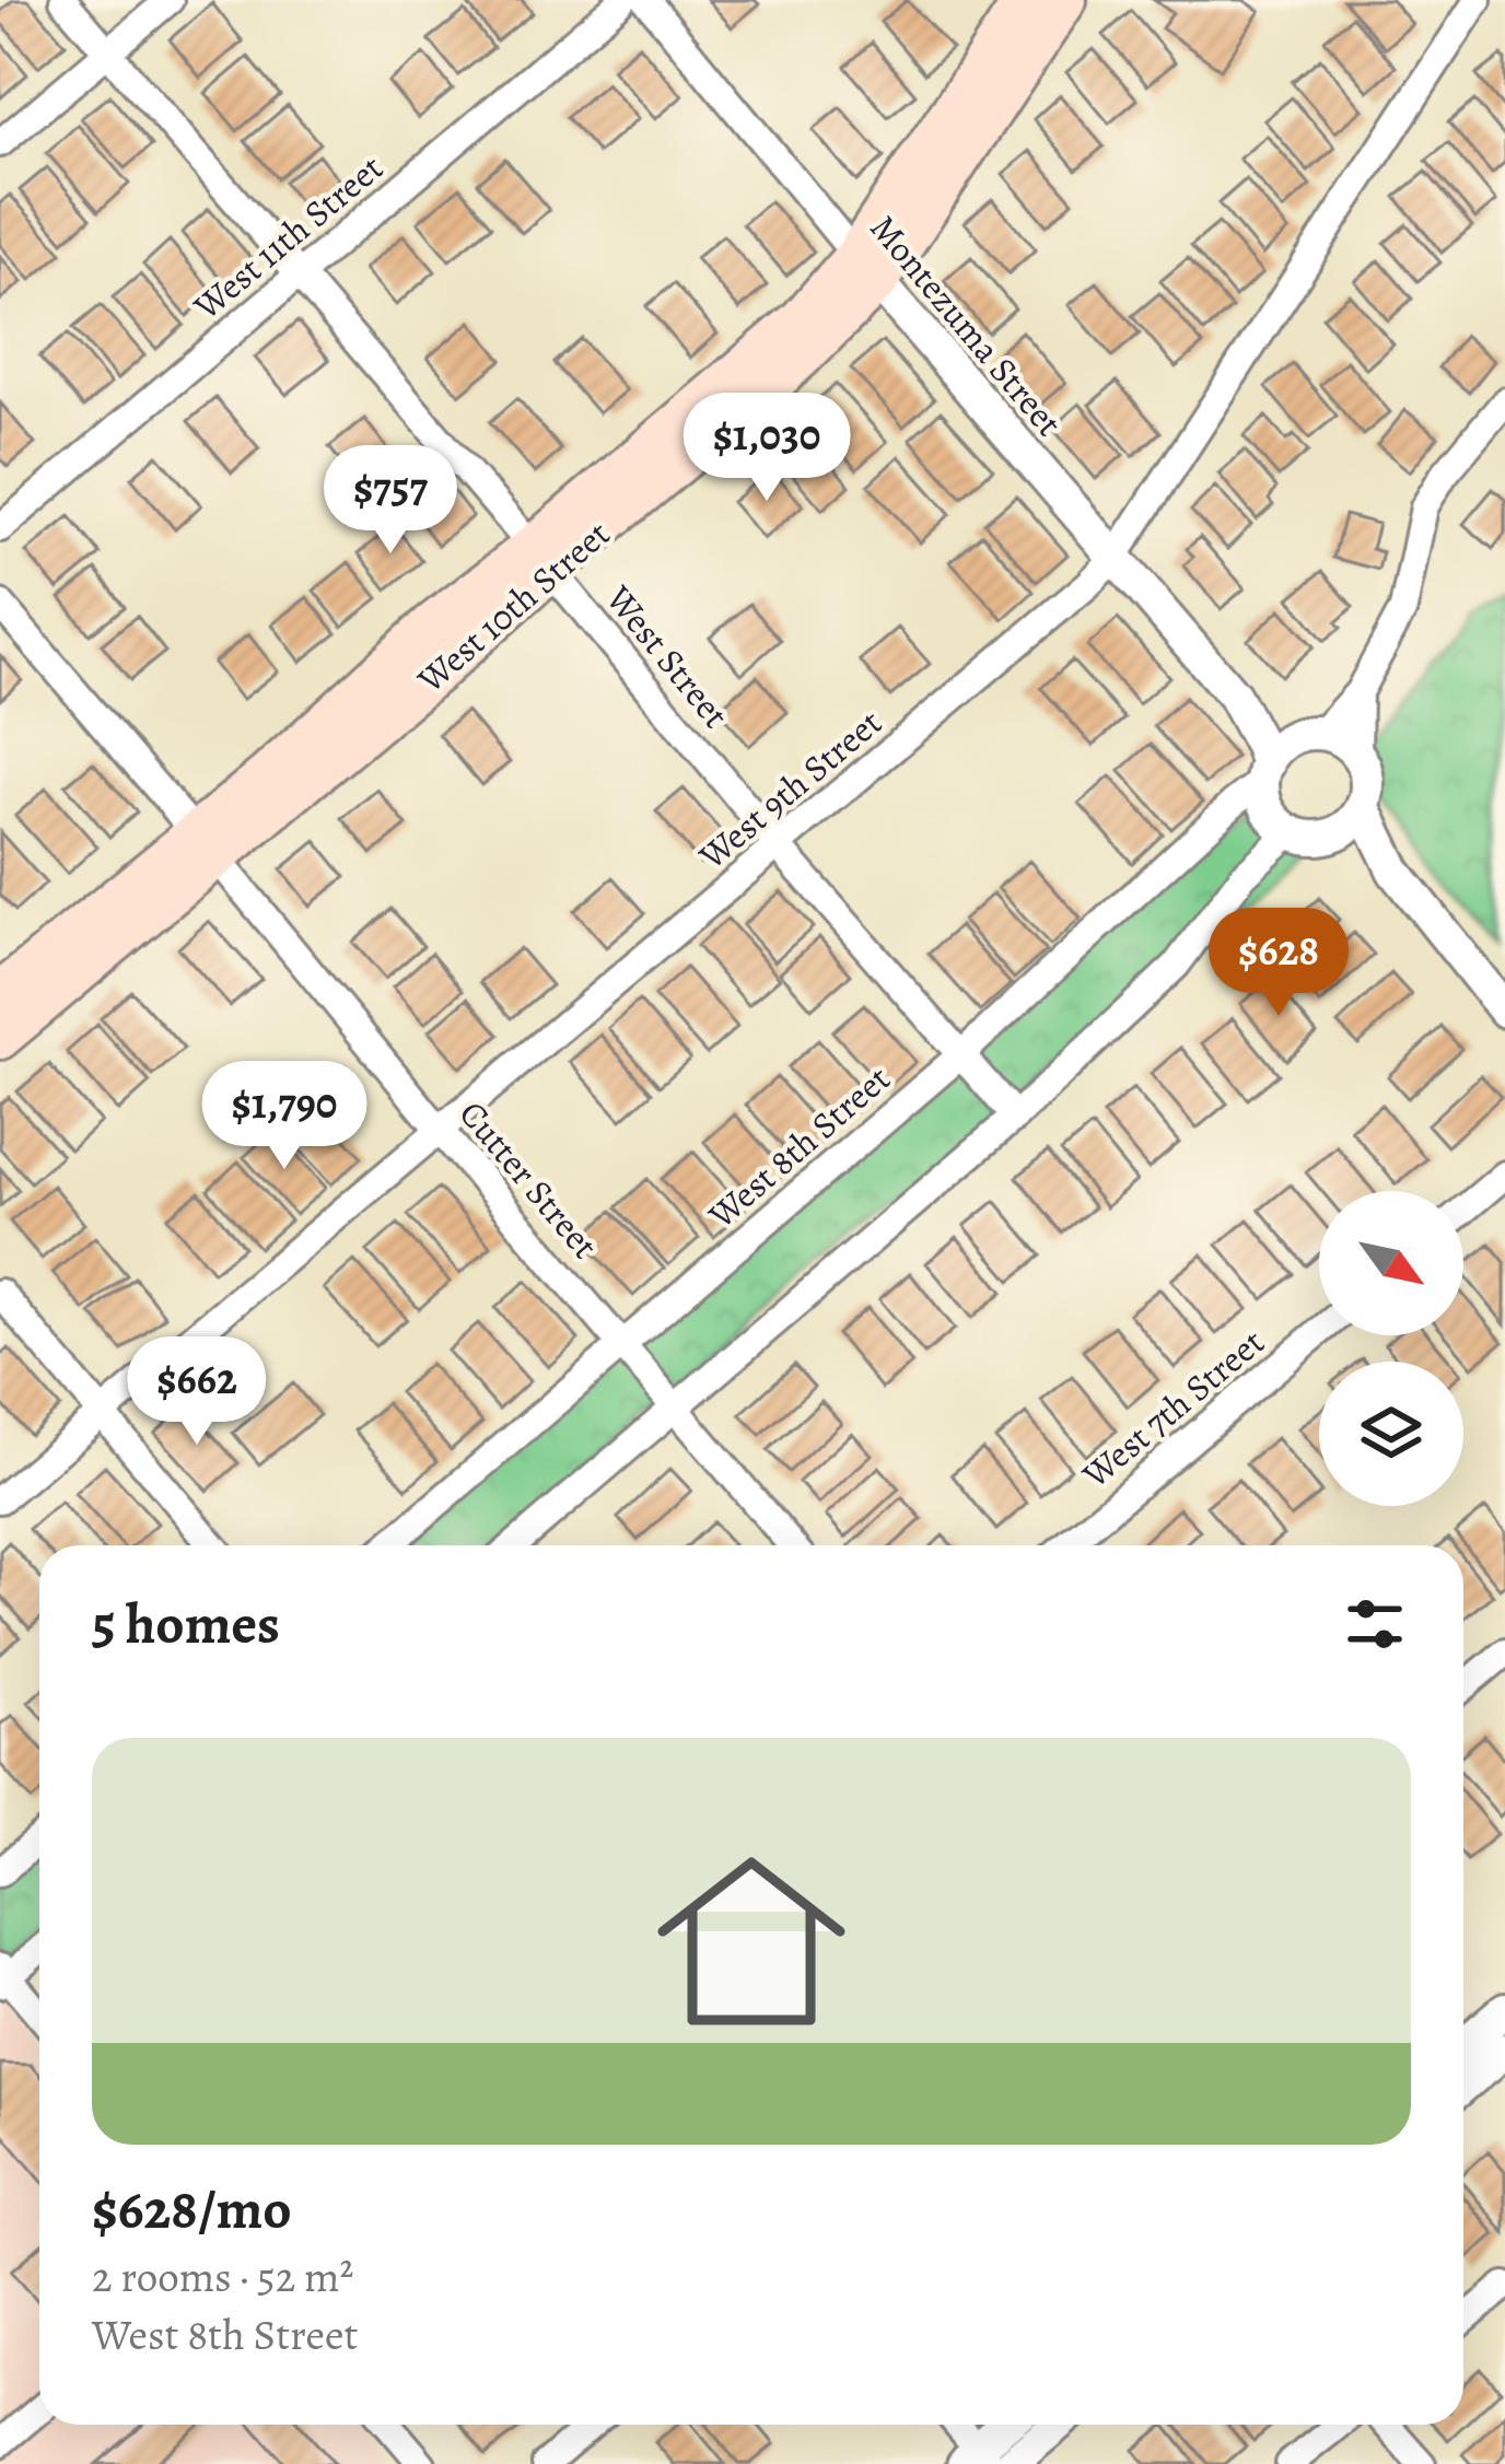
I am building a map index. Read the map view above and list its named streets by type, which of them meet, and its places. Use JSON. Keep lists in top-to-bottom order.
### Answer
{
  "streets": {
    "main road": ["West 10th Street"],
    "street": [
      "West 11th Street",
      "Montezuma Street",
      "West Street",
      "West 9th Street",
      "West 8th Street",
      "Cutter Street",
      "West 7th Street"
    ]
  },
  "crossings": [
    ["West 11th Street", "West Street"],
    ["Montezuma Street", "West 10th Street"],
    ["Montezuma Street", "West 9th Street"],
    ["Montezuma Street", "West 8th Street"],
    ["West 10th Street", "West Street"],
    ["West 10th Street", "Cutter Street"],
    ["West Street", "West 9th Street"],
    ["West Street", "West 8th Street"],
    ["West 9th Street", "Cutter Street"],
    ["West 8th Street", "Cutter Street"]
  ],
  "north": "bottom right",
  "page": {
    "price": [
      "$1,030",
      "$757",
      "$628",
      "$1,790",
      "$662"
    ],
    "heading": "5 homes",
    "list": [
      {
        "name": "$628/mo",
        "note": "2 rooms · 52 m² · West 8th Street"
      }
    ]
  }
}
